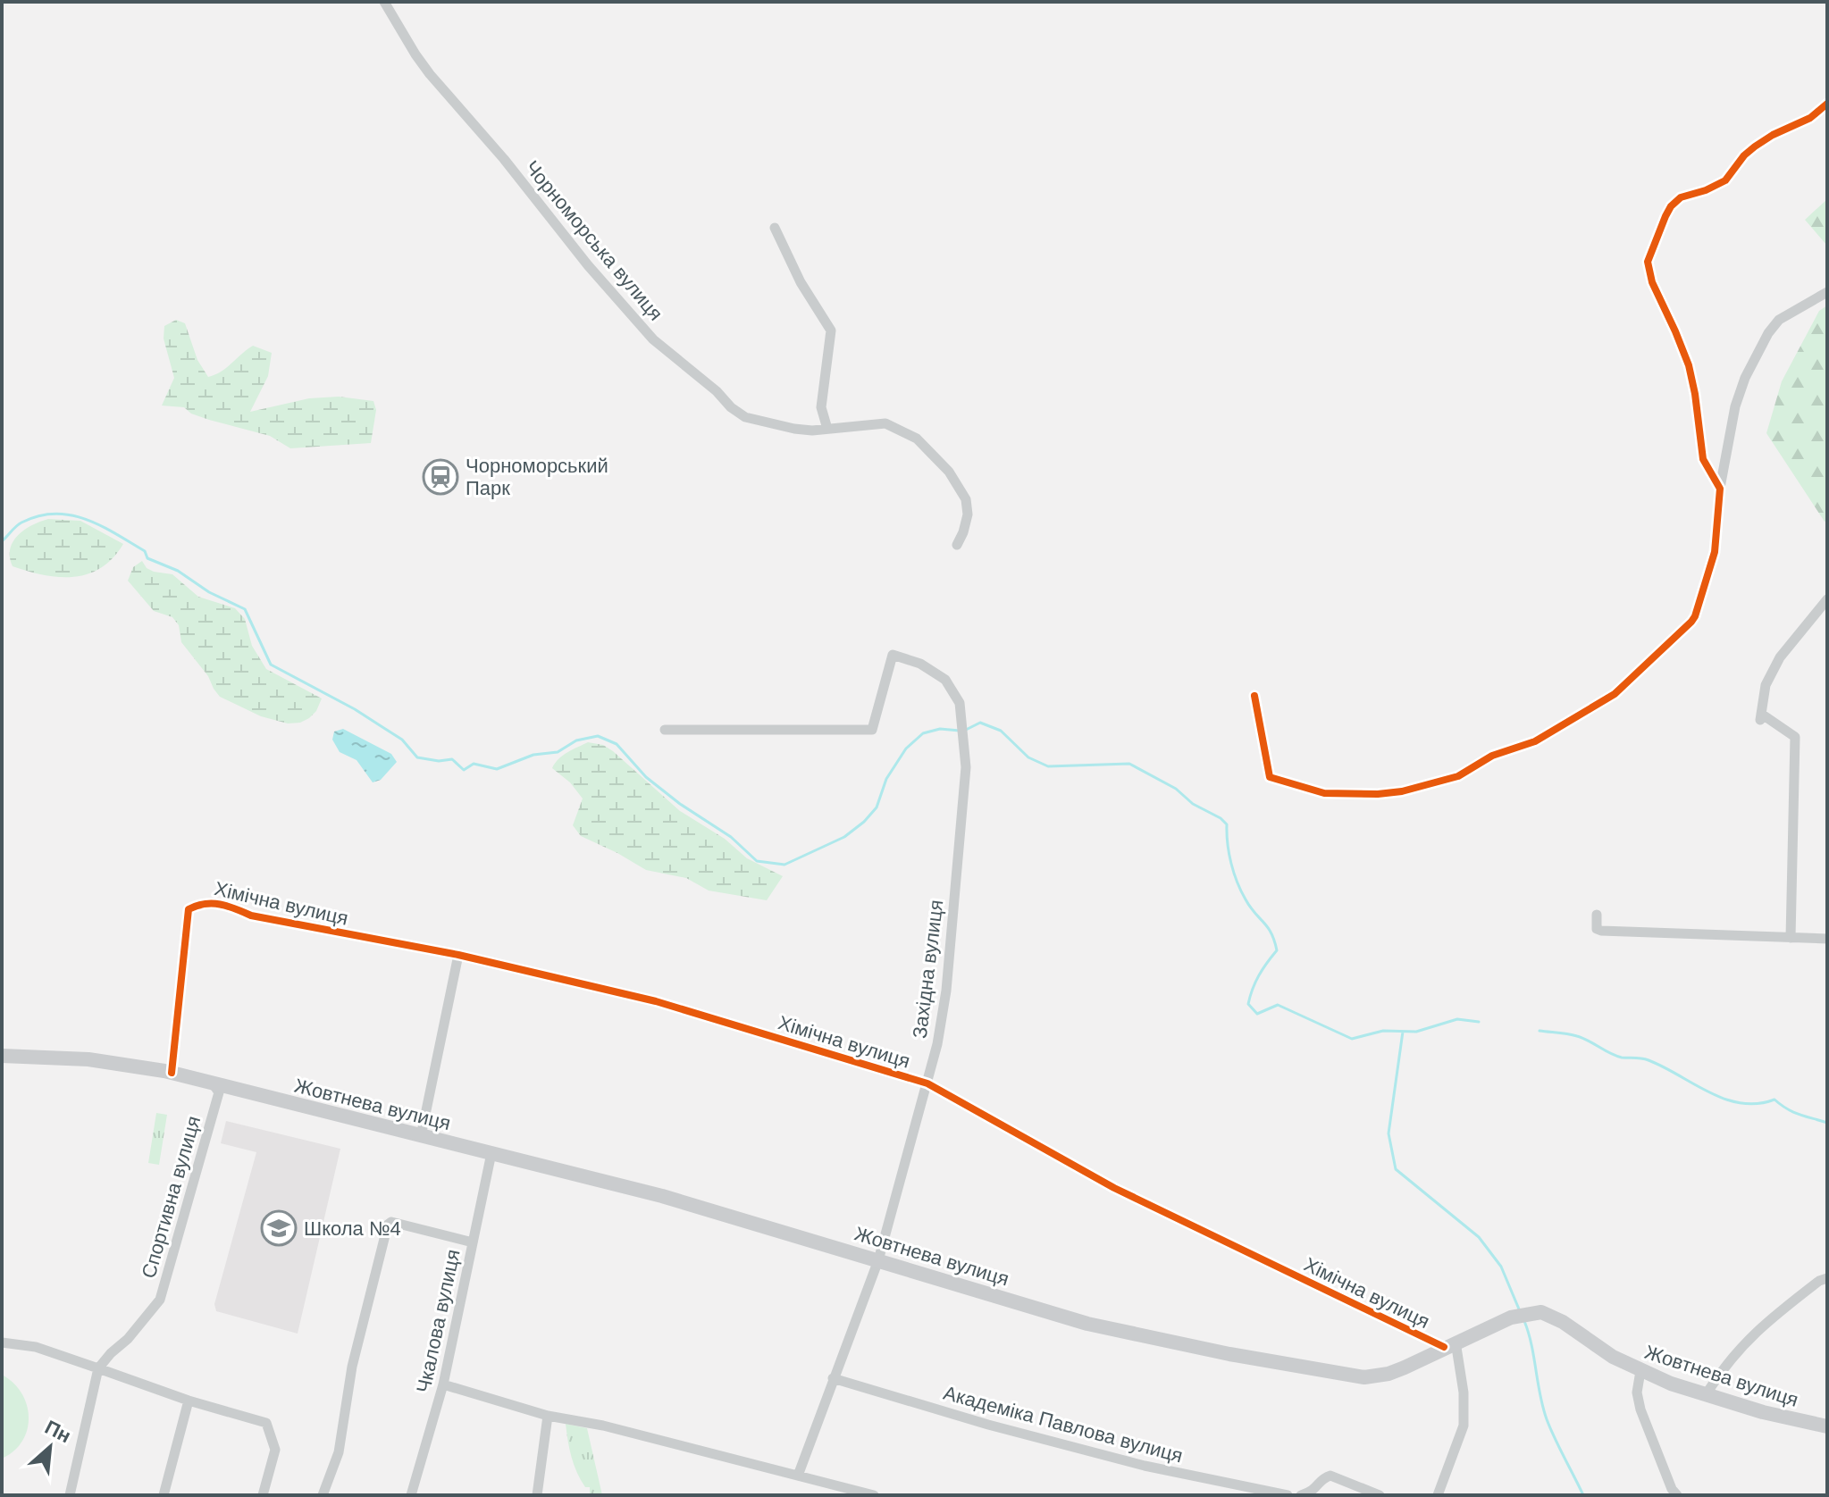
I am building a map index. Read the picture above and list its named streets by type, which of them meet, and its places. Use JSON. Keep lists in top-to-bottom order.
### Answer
{
  "streets": {
    "main road": ["Жовтнева вулиця"],
    "street": [
      "Чорноморська вулиця",
      "Хімічна вулиця",
      "Західна вулиця",
      "Спортивна вулиця",
      "Чкалова вулиця",
      "Академіка Павлова вулиця"
    ]
  },
  "crossings": [
    ["Хімічна вулиця", "Західна вулиця"],
    ["Хімічна вулиця", "Жовтнева вулиця"],
    ["Західна вулиця", "Жовтнева вулиця"],
    ["Західна вулиця", "Академіка Павлова вулиця"],
    ["Жовтнева вулиця", "Спортивна вулиця"],
    ["Жовтнева вулиця", "Чкалова вулиця"]
  ],
  "places": {
    "station": ["Чорноморський Парк"],
    "school or university": ["Школа №4"]
  },
  "north": "top right"
}
